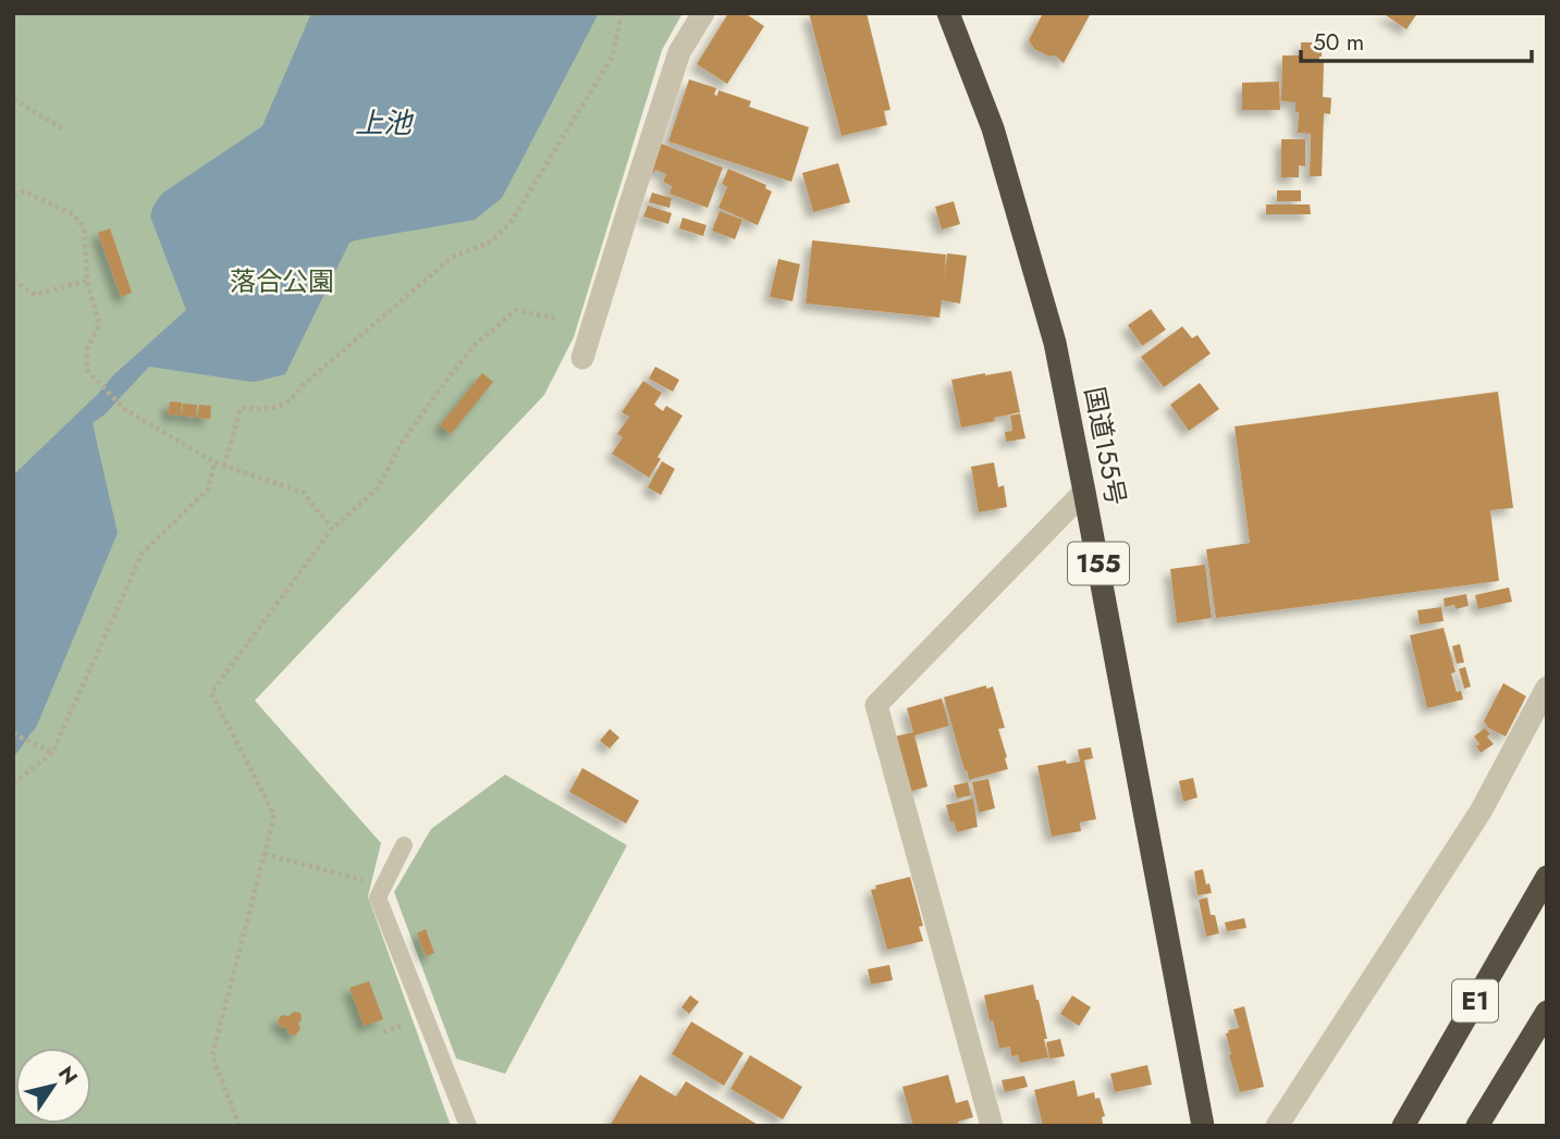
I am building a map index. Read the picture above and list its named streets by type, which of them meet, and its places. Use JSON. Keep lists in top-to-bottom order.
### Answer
{
  "streets": {
    "highway": ["国道155号", "155", "E1"]
  },
  "water": ["上池"],
  "parks": ["落合公園"],
  "scale_bar": "50 m",
  "north": "top right"
}
